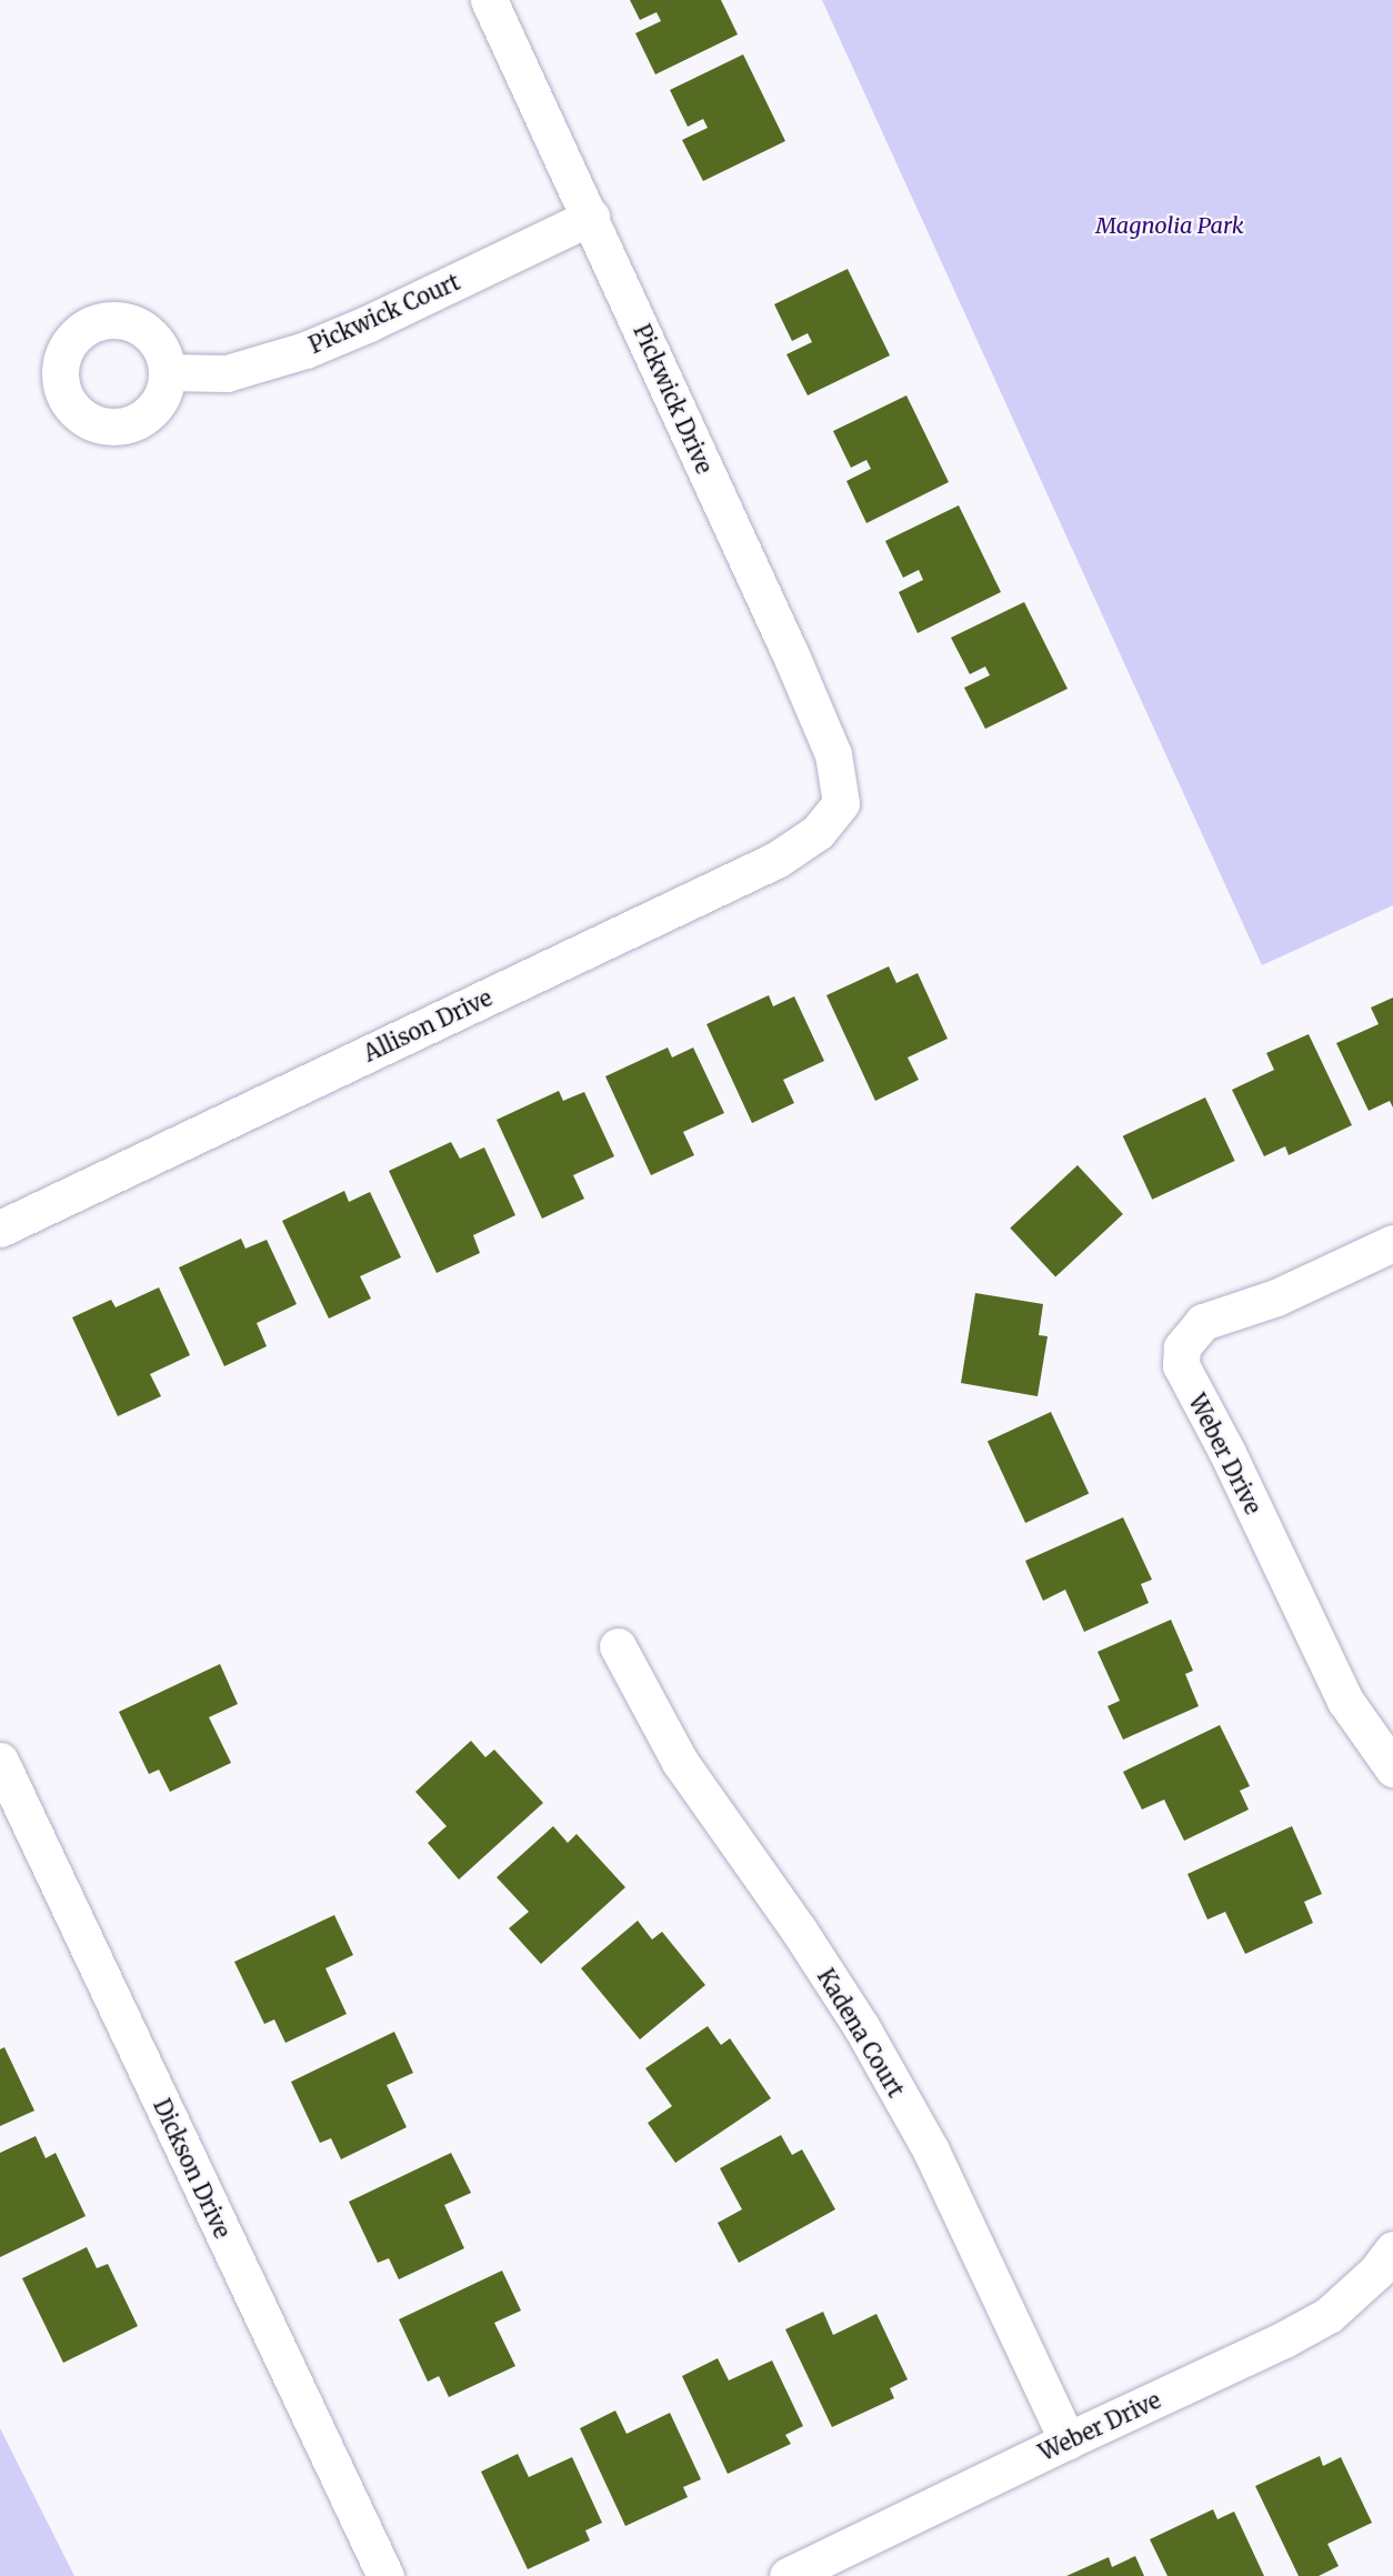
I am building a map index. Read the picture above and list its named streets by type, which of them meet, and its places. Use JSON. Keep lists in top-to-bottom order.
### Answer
{
  "streets": {
    "street": [
      "Pickwick Court",
      "Pickwick Drive",
      "Allison Drive",
      "Weber Drive",
      "Kadena Court",
      "Dickson Drive"
    ]
  },
  "crossings": [
    ["Pickwick Court", "Pickwick Drive"],
    ["Pickwick Drive", "Allison Drive"],
    ["Weber Drive", "Kadena Court"]
  ],
  "parks": ["Magnolia Park"]
}
